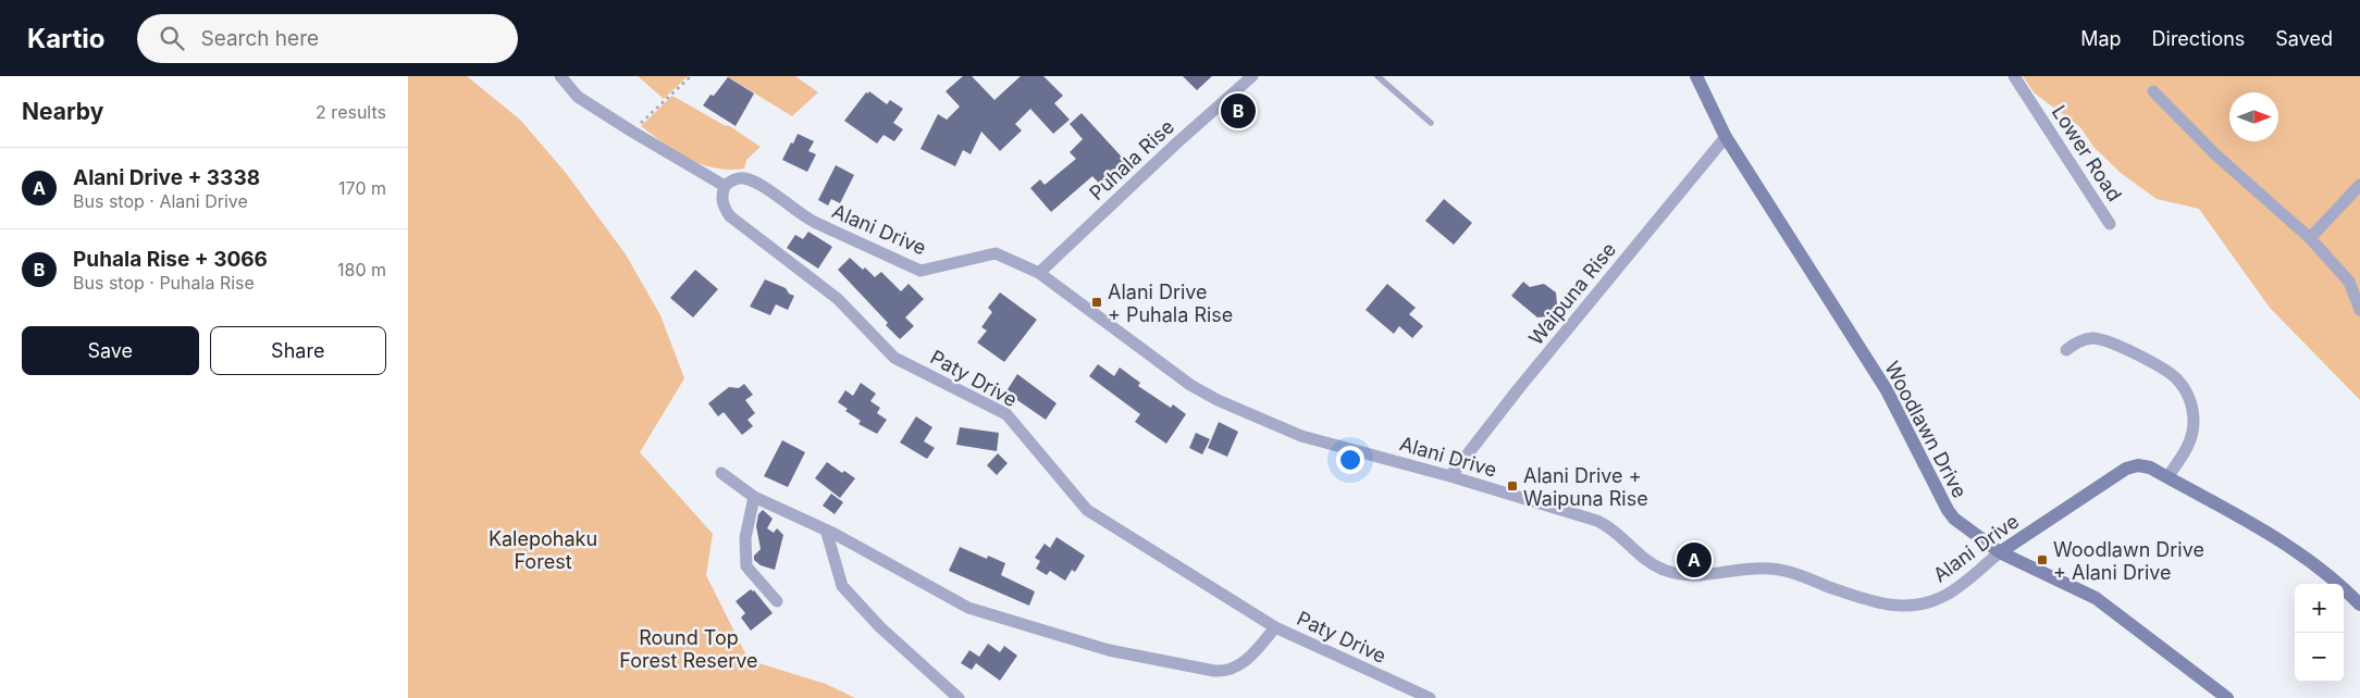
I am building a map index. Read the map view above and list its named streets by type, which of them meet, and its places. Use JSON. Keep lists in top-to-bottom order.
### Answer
{
  "streets": {
    "street": [
      "Lower Road",
      "Puhala Rise",
      "Alani Drive",
      "Waipuna Rise",
      "Paty Drive",
      "Woodlawn Drive"
    ]
  },
  "crossings": [
    ["Puhala Rise", "Alani Drive"],
    ["Alani Drive", "Waipuna Rise"],
    ["Alani Drive", "Paty Drive"],
    ["Alani Drive", "Woodlawn Drive"],
    ["Waipuna Rise", "Woodlawn Drive"]
  ],
  "parks": ["Kalepohaku Forest", "Round Top Forest Reserve"],
  "places": {
    "transit": ["Alani Drive + Puhala Rise", "Alani Drive + Waipuna Rise", "Woodlawn Drive + Alani Drive"]
  },
  "north": "right",
  "page": {
    "header": "Kartio",
    "search": "Search here",
    "nav": ["Map", "Directions", "Saved"],
    "heading": ["Nearby", "2 results"],
    "pins": ["B", "A"],
    "list": [
      {
        "mark": "A",
        "name": "Alani Drive + 3338",
        "note": "Bus stop · Alani Drive",
        "value": "170 m"
      },
      {
        "mark": "B",
        "name": "Puhala Rise + 3066",
        "note": "Bus stop · Puhala Rise",
        "value": "180 m"
      }
    ],
    "buttons": ["Save", "Share"],
    "map_buttons": ["+", "−"]
  }
}
